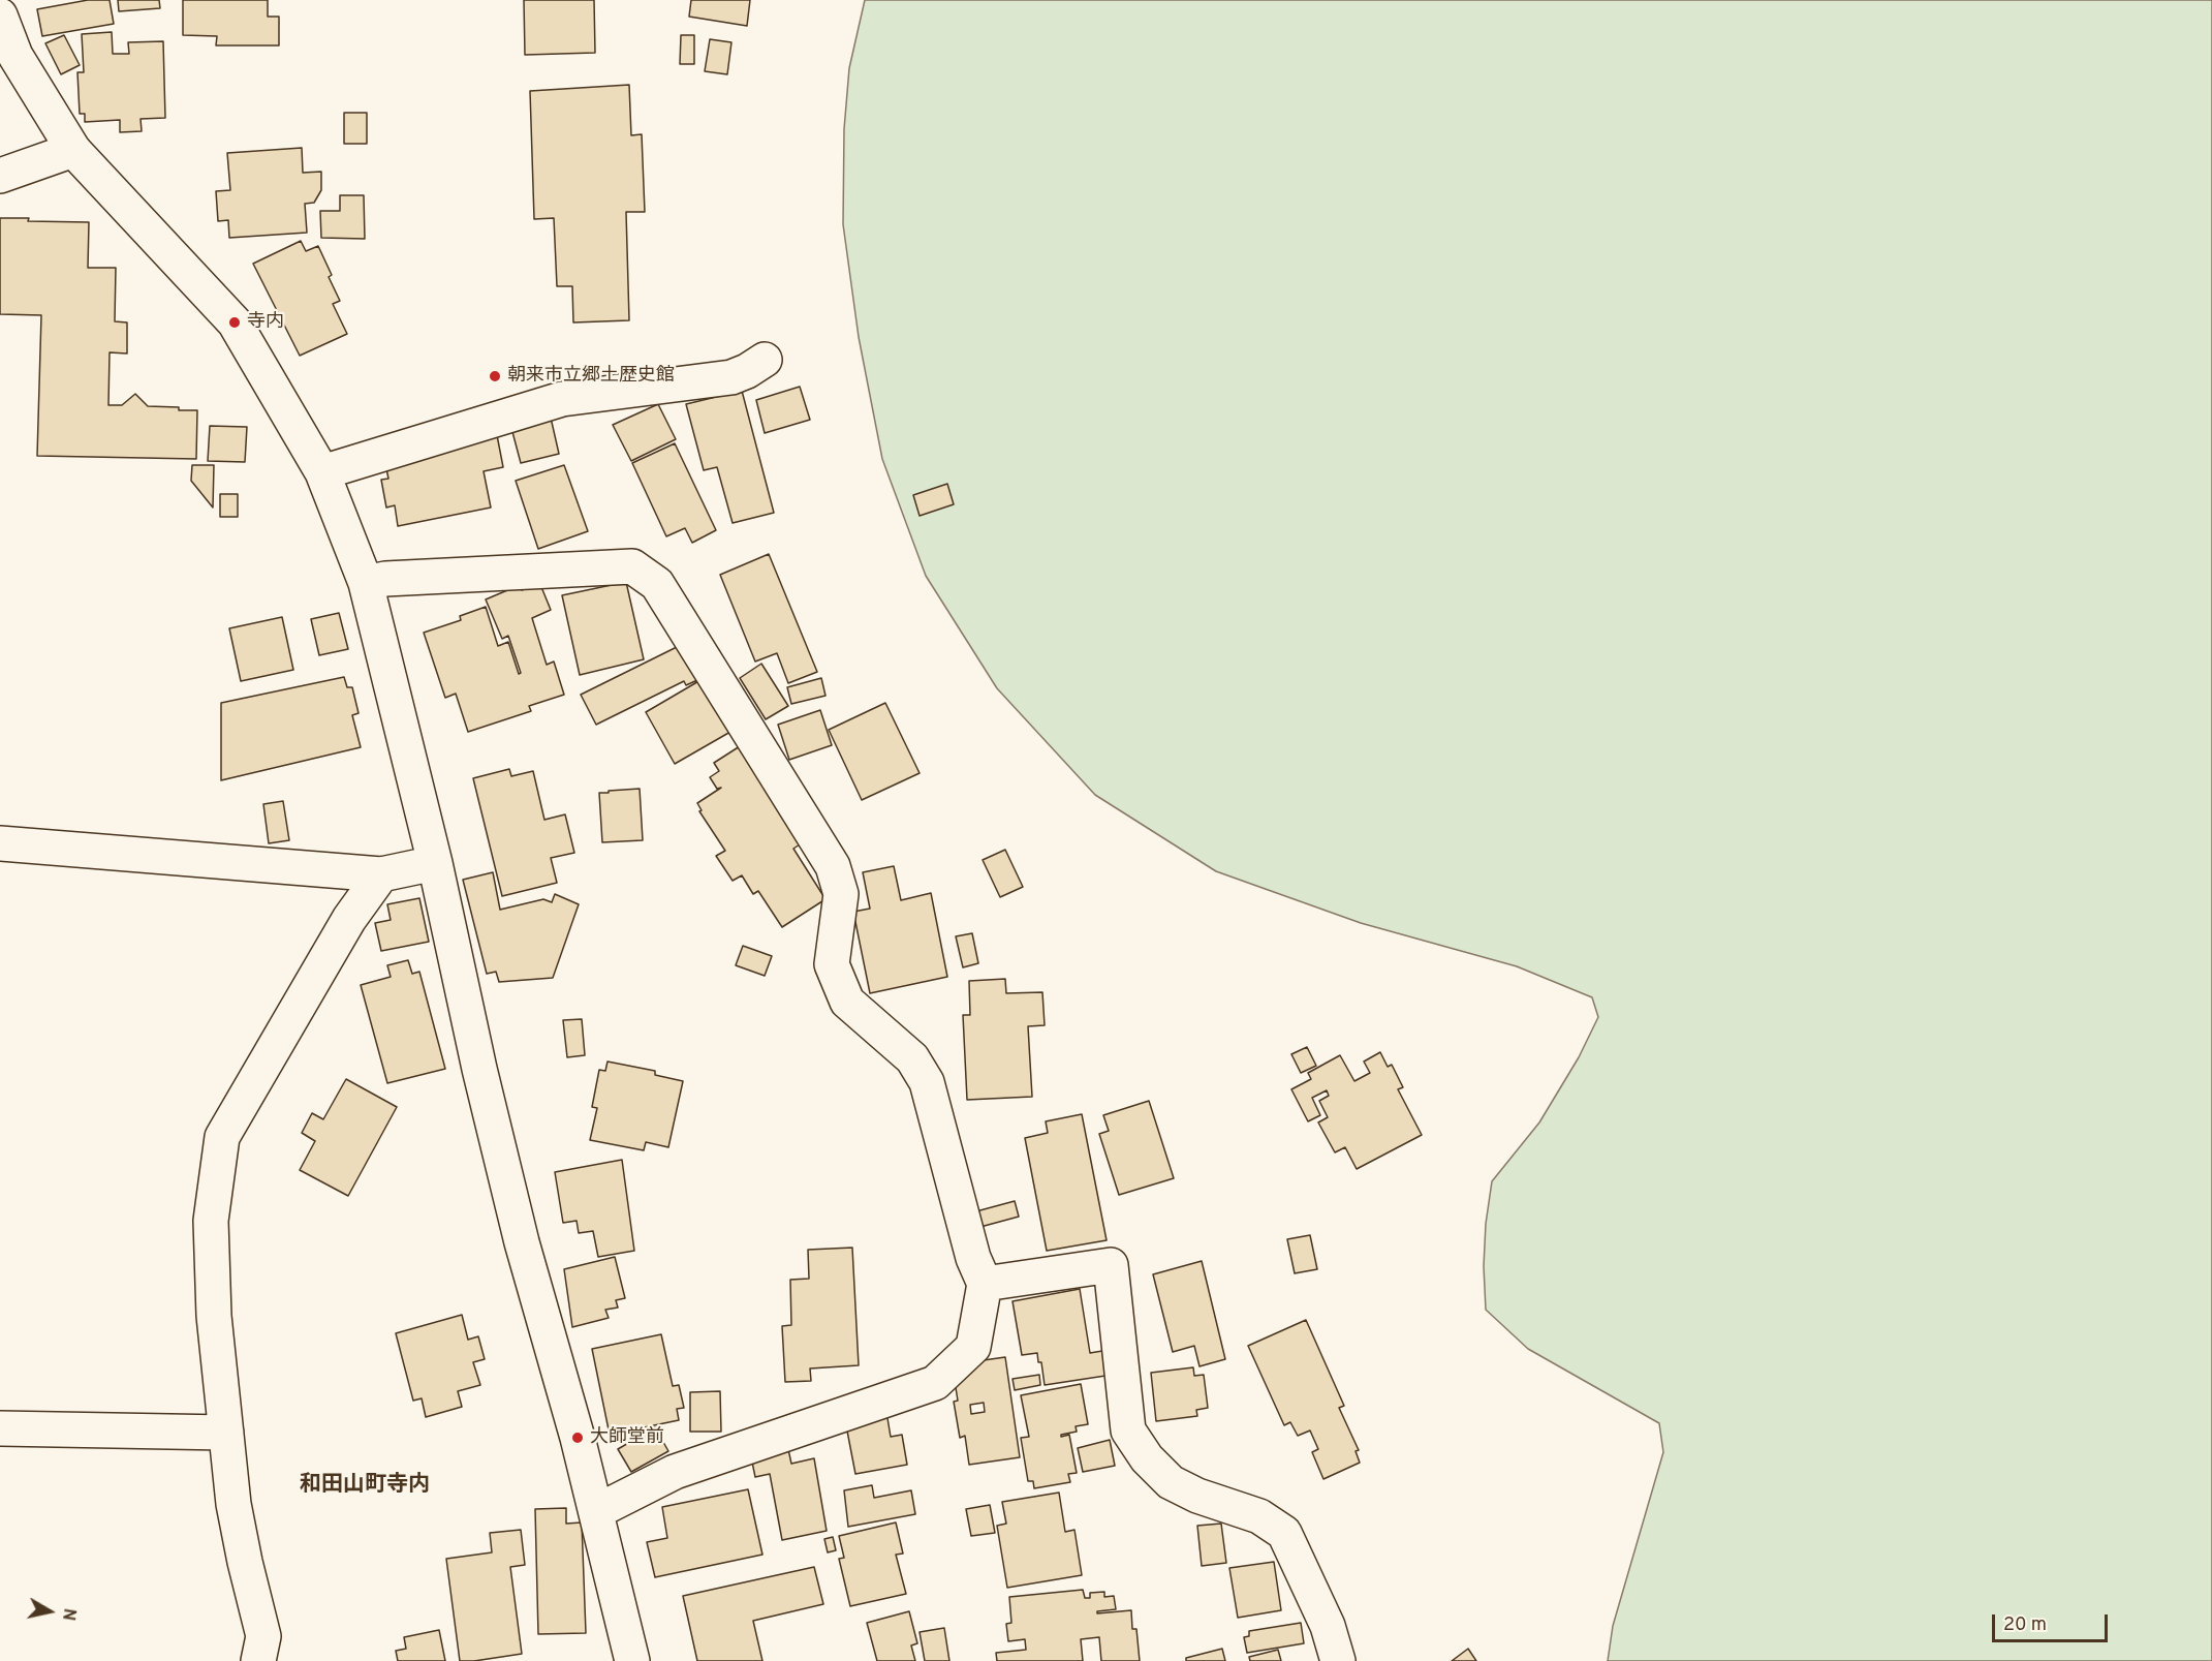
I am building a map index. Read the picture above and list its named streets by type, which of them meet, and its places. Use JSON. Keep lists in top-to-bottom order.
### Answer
{
  "districts": ["和田山町寺内"],
  "places": ["寺内", "朝来市立郷土歴史館", "大師堂前"],
  "scale_bar": "20 m",
  "north": "right"
}
